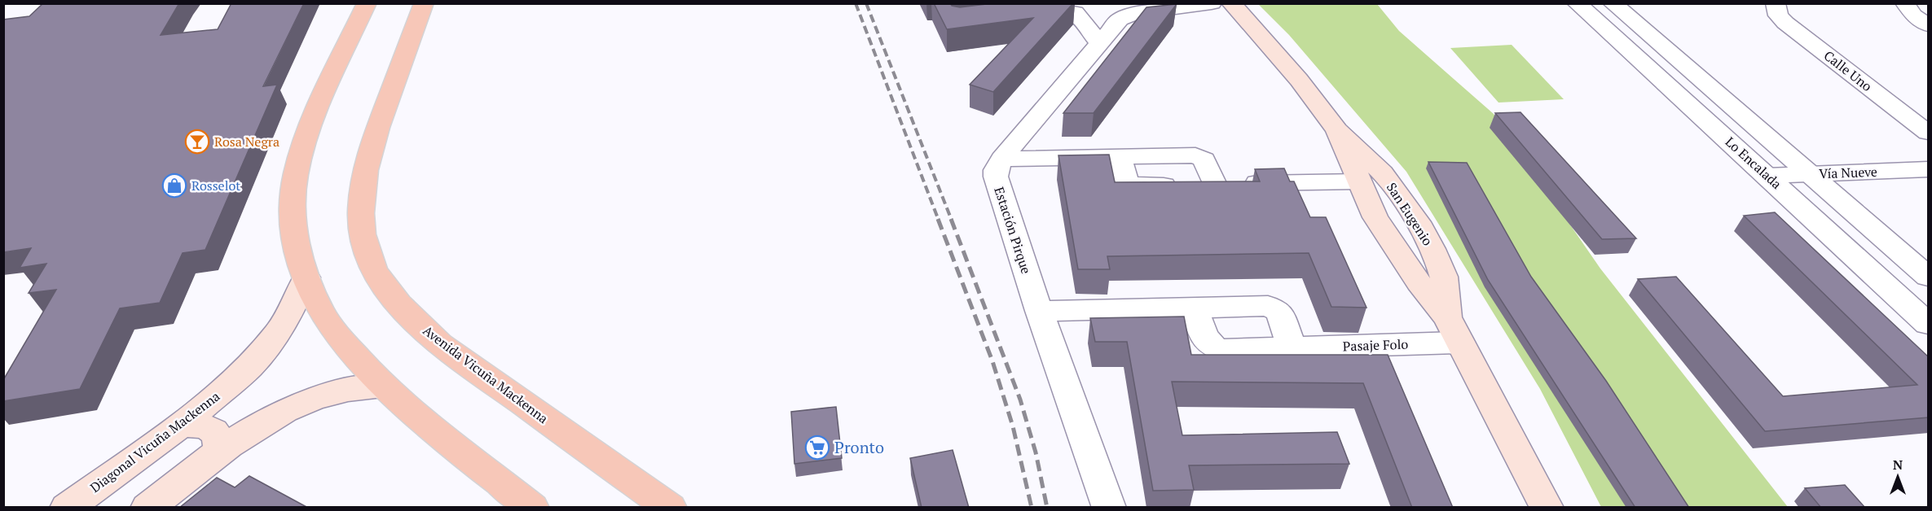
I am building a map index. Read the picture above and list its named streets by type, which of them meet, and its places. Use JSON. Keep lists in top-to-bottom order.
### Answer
{
  "streets": {
    "main road": ["San Eugenio", "Avenida Vicuña Mackenna", "Diagonal Vicuña Mackenna"],
    "street": [
      "Calle Uno",
      "Lo Encalada",
      "Vía Nueve",
      "Estación Pirque",
      "Pasaje Folo"
    ]
  },
  "crossings": [
    ["Lo Encalada", "Vía Nueve"],
    ["San Eugenio", "Pasaje Folo"]
  ],
  "places": {
    "bar": ["Rosa Negra"],
    "shop": ["Rosselot"],
    "supermarket": ["Pronto"]
  },
  "north": "top"
}
